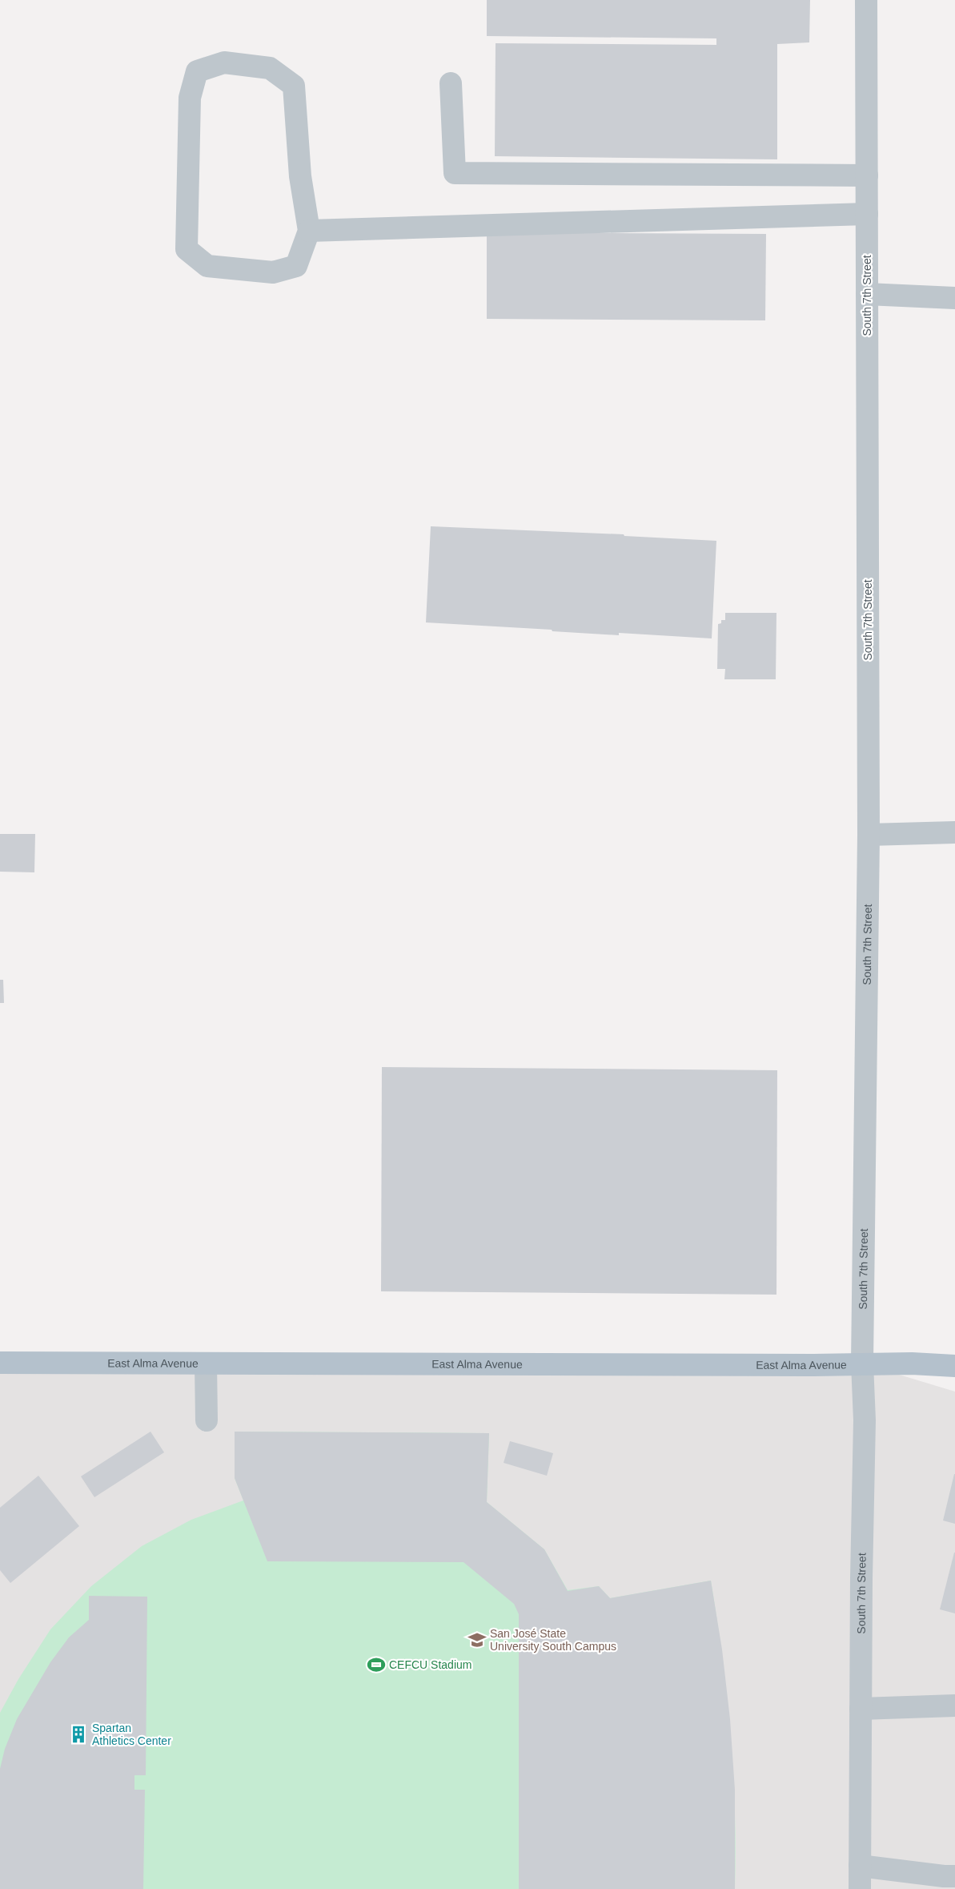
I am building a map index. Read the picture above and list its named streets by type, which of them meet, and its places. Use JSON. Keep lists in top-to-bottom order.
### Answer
{
  "streets": {
    "main road": ["East Alma Avenue"],
    "street": ["South 7th Street"]
  },
  "crossings": [
    ["South 7th Street", "East Alma Avenue"]
  ],
  "places": {
    "school or university": ["San José State University South Campus"],
    "sports": ["CEFCU Stadium"],
    "building": ["Spartan Athletics Center"]
  }
}
